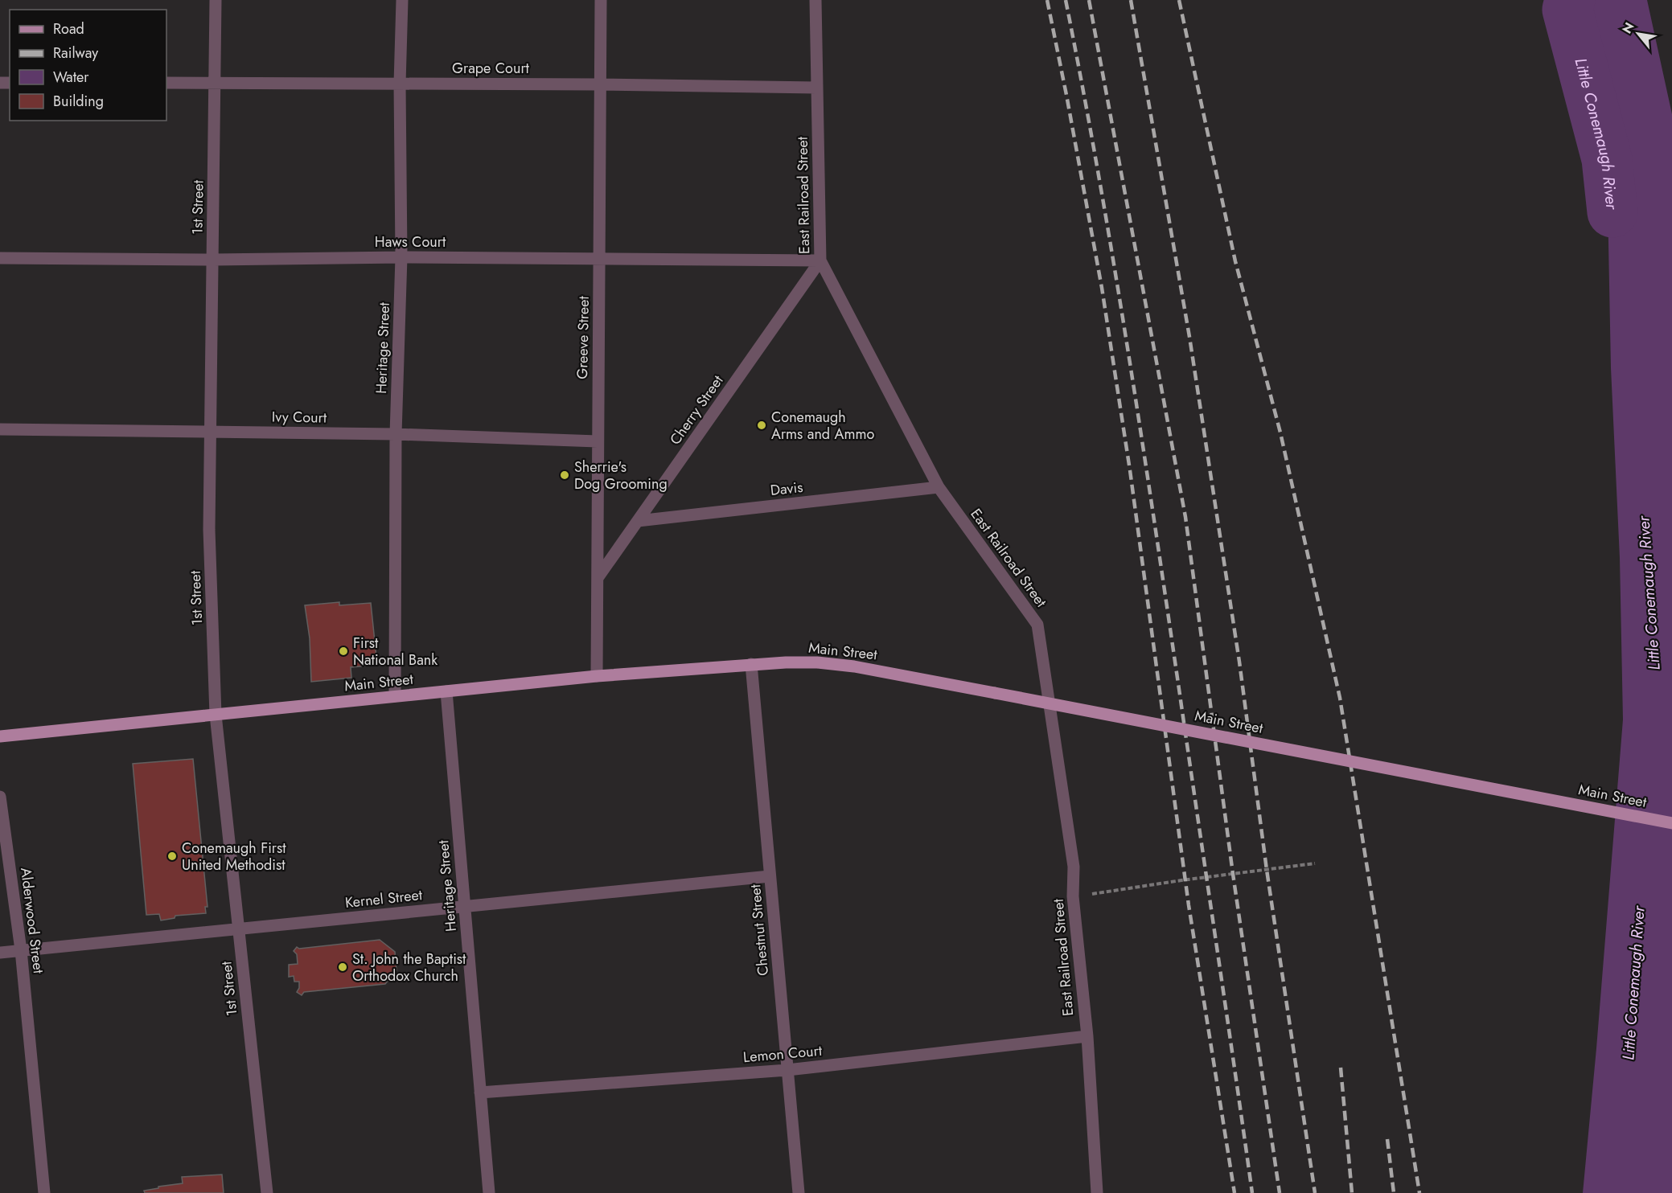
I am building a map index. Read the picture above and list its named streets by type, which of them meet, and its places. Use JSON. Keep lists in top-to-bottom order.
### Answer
{
  "streets": {
    "main road": ["Main Street"],
    "street": [
      "Grape Court",
      "East Railroad Street",
      "1st Street",
      "Haws Court",
      "Greeve Street",
      "Heritage Street",
      "Cherry Street",
      "Ivy Court",
      "Davis",
      "Kernel Street",
      "Alderwood Street",
      "Chestnut Street",
      "Lemon Court"
    ]
  },
  "crossings": [
    ["Grape Court", "East Railroad Street"],
    ["Grape Court", "1st Street"],
    ["Grape Court", "Greeve Street"],
    ["Grape Court", "Heritage Street"],
    ["East Railroad Street", "Haws Court"],
    ["East Railroad Street", "Cherry Street"],
    ["East Railroad Street", "Davis"],
    ["East Railroad Street", "Lemon Court"],
    ["1st Street", "Haws Court"],
    ["1st Street", "Ivy Court"],
    ["1st Street", "Main Street"],
    ["1st Street", "Kernel Street"],
    ["Haws Court", "Greeve Street"],
    ["Haws Court", "Heritage Street"],
    ["Haws Court", "Cherry Street"],
    ["Greeve Street", "Cherry Street"],
    ["Greeve Street", "Ivy Court"],
    ["Greeve Street", "Main Street"],
    ["Heritage Street", "Ivy Court"],
    ["Heritage Street", "Main Street"],
    ["Heritage Street", "Kernel Street"],
    ["Heritage Street", "Lemon Court"],
    ["Cherry Street", "Davis"],
    ["Main Street", "Chestnut Street"],
    ["Kernel Street", "Alderwood Street"],
    ["Kernel Street", "Chestnut Street"],
    ["Chestnut Street", "Lemon Court"]
  ],
  "water": ["Little Conemaugh River"],
  "places": [
    "Conemaugh Arms and Ammo",
    "Sherrie's Dog Grooming",
    "First National Bank",
    "Conemaugh First United Methodist",
    "St. John the Baptist Orthodox Church"
  ],
  "legend": [
    "Road",
    "Railway",
    "Water",
    "Building"
  ],
  "north": "top left"
}
